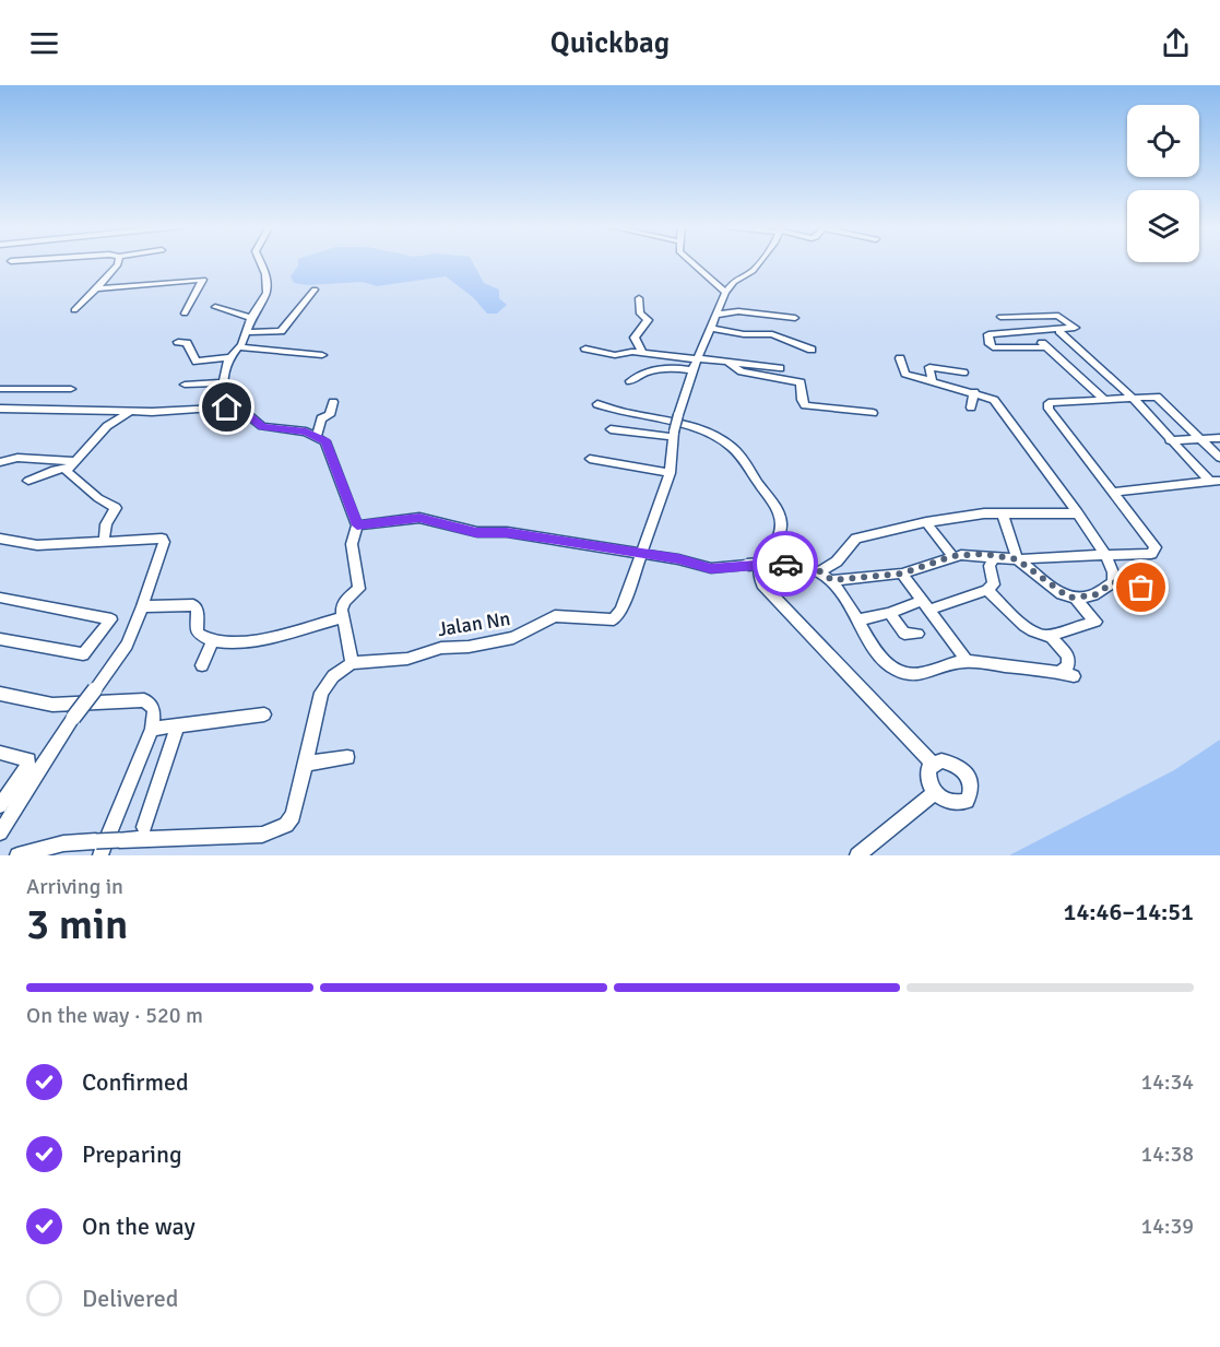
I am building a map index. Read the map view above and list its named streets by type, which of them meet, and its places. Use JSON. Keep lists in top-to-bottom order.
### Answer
{
  "streets": {
    "street": ["Jalan Nn"]
  },
  "page": {
    "header": "Quickbag",
    "heading": ["3 min", "Arriving in", "14:46–14:51"],
    "bar": "On the way · 520 m",
    "list": [
      ["Confirmed", "14:34"],
      ["Preparing", "14:38"],
      ["On the way", "14:39"],
      "Delivered"
    ]
  }
}
